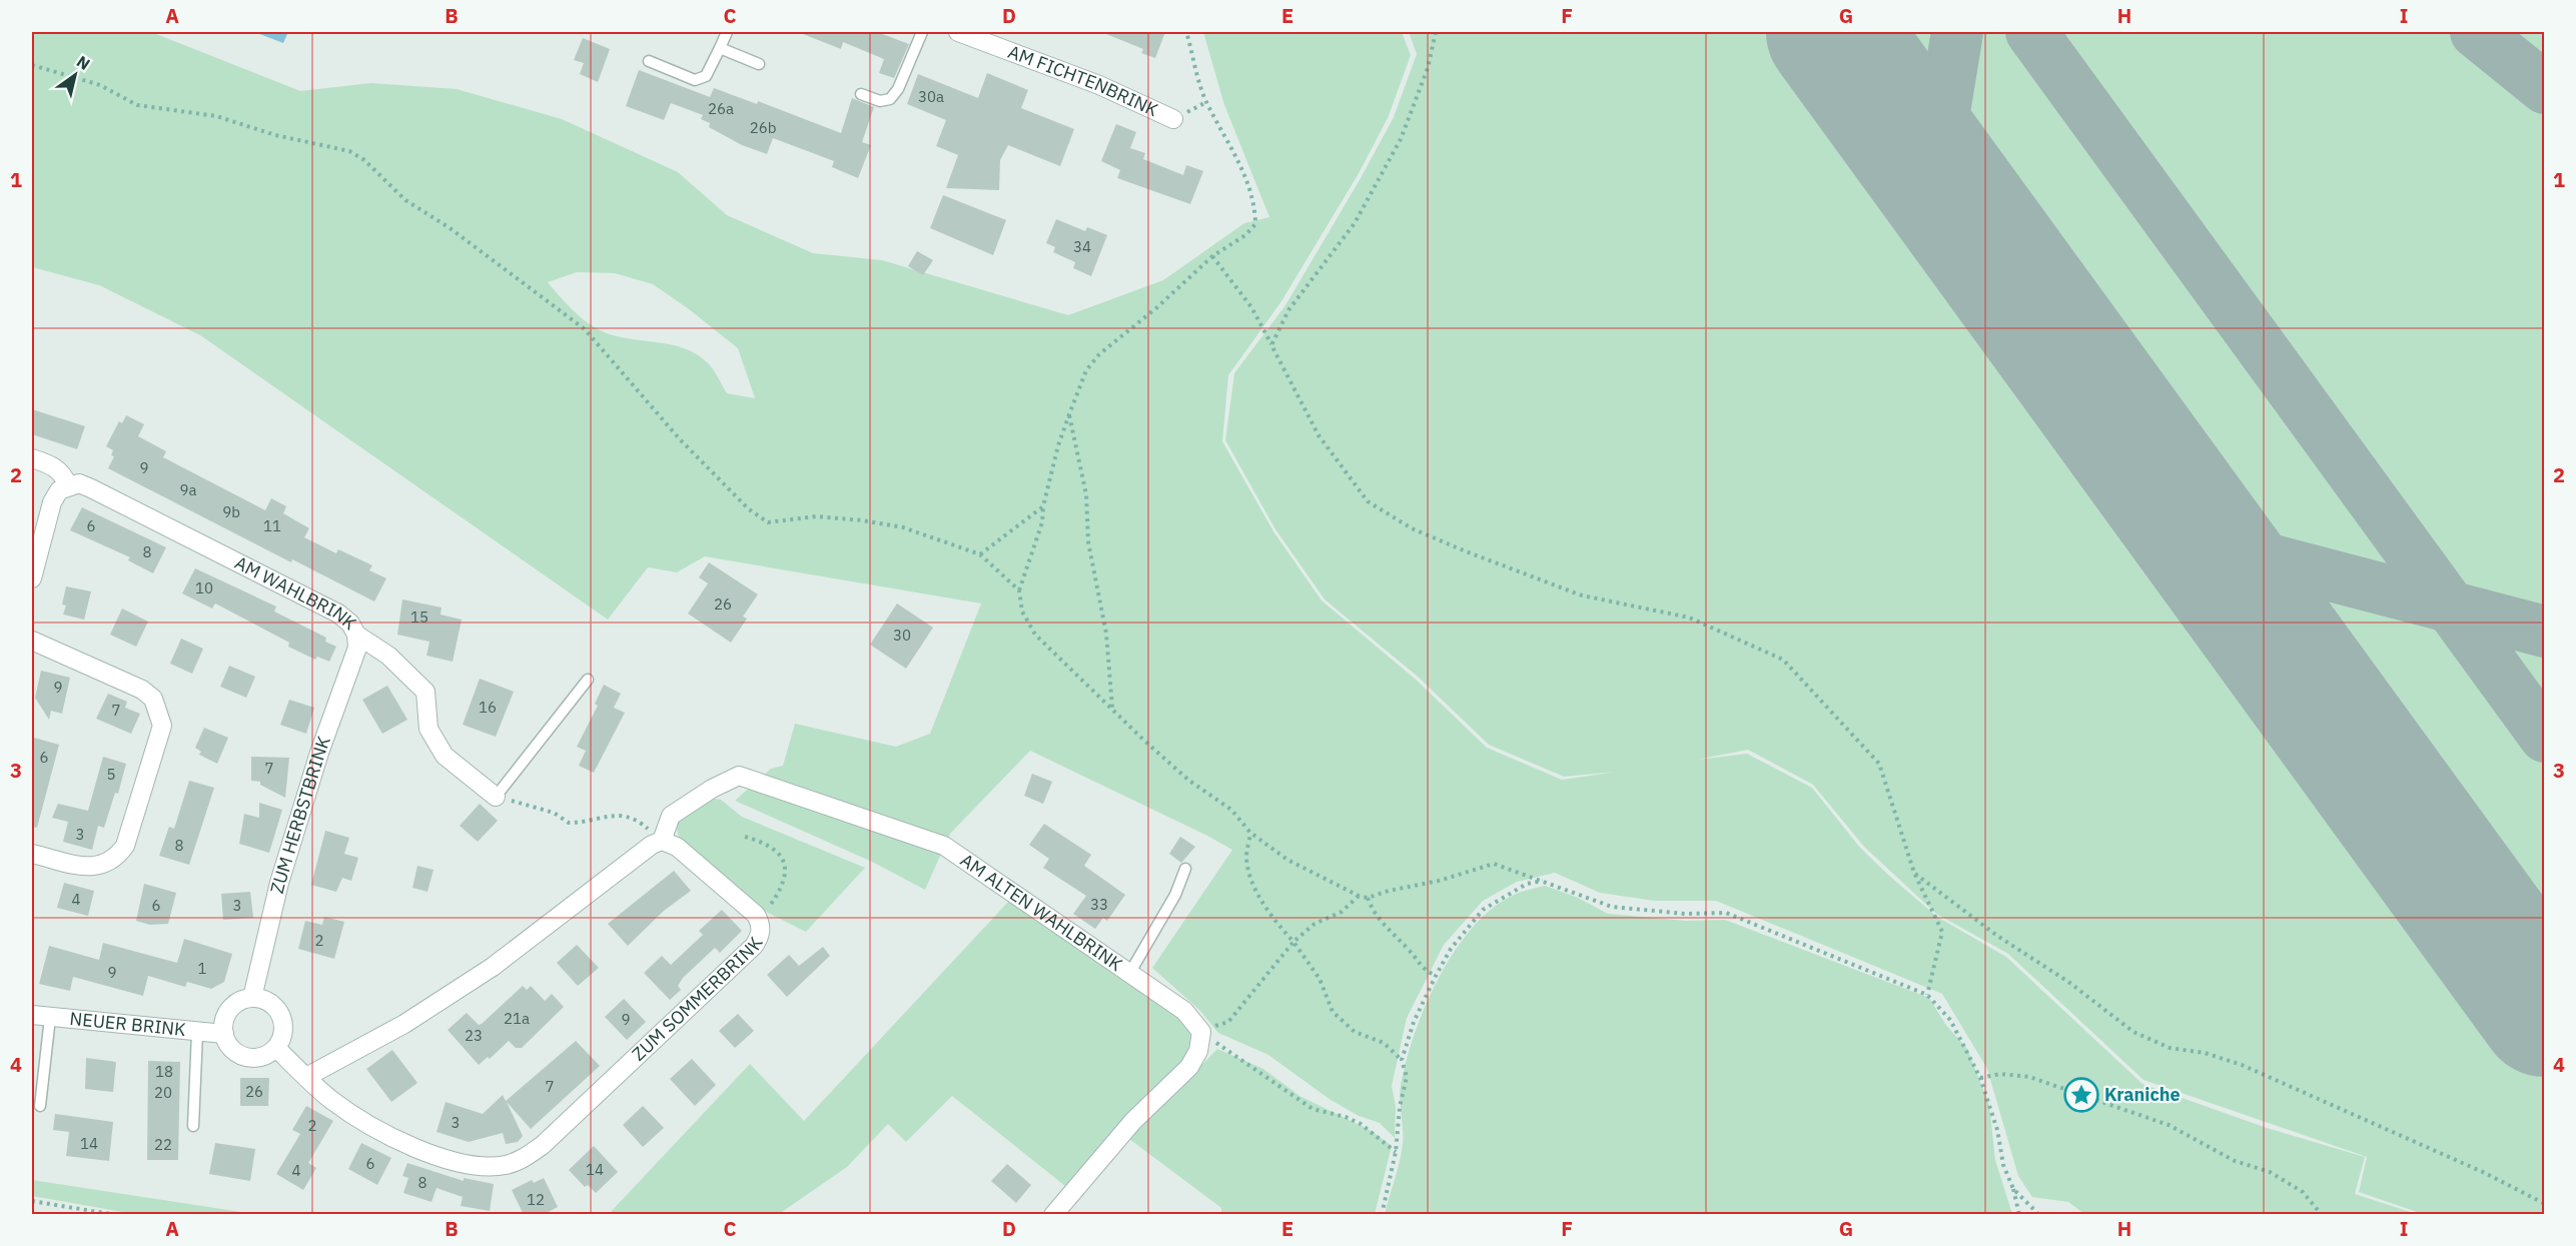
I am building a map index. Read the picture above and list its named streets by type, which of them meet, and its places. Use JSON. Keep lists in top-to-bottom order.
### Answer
{
  "streets": {
    "street": [
      "AM FICHTENBRINK",
      "AM WAHLBRINK",
      "ZUM HERBSTBRINK",
      "AM ALTEN WAHLBRINK",
      "ZUM SOMMERBRINK",
      "NEUER BRINK"
    ]
  },
  "crossings": [
    ["AM WAHLBRINK", "ZUM HERBSTBRINK"],
    ["ZUM HERBSTBRINK", "ZUM SOMMERBRINK"],
    ["ZUM HERBSTBRINK", "NEUER BRINK"],
    ["AM ALTEN WAHLBRINK", "ZUM SOMMERBRINK"],
    ["ZUM SOMMERBRINK", "NEUER BRINK"]
  ],
  "places": {
    "place": ["Kraniche"]
  },
  "house_numbers": [
    "30a",
    "26a",
    "26b",
    "34",
    "9",
    "9a",
    "9b",
    "6",
    "11",
    "8",
    "10",
    "26",
    "15",
    "30",
    "9",
    "16",
    "7",
    "6",
    "7",
    "5",
    "3",
    "8",
    "4",
    "33",
    "6",
    "3",
    "2",
    "1",
    "9",
    "21a",
    "9",
    "23",
    "18",
    "7",
    "26",
    "20",
    "3",
    "2",
    "14",
    "22",
    "6",
    "14",
    "4",
    "8",
    "12"
  ],
  "north": "top right",
  "grid": {
    "columns": [
      "A",
      "B",
      "C",
      "D",
      "E",
      "F",
      "G",
      "H",
      "I"
    ],
    "rows": [
      "1",
      "2",
      "3",
      "4"
    ]
  }
}
